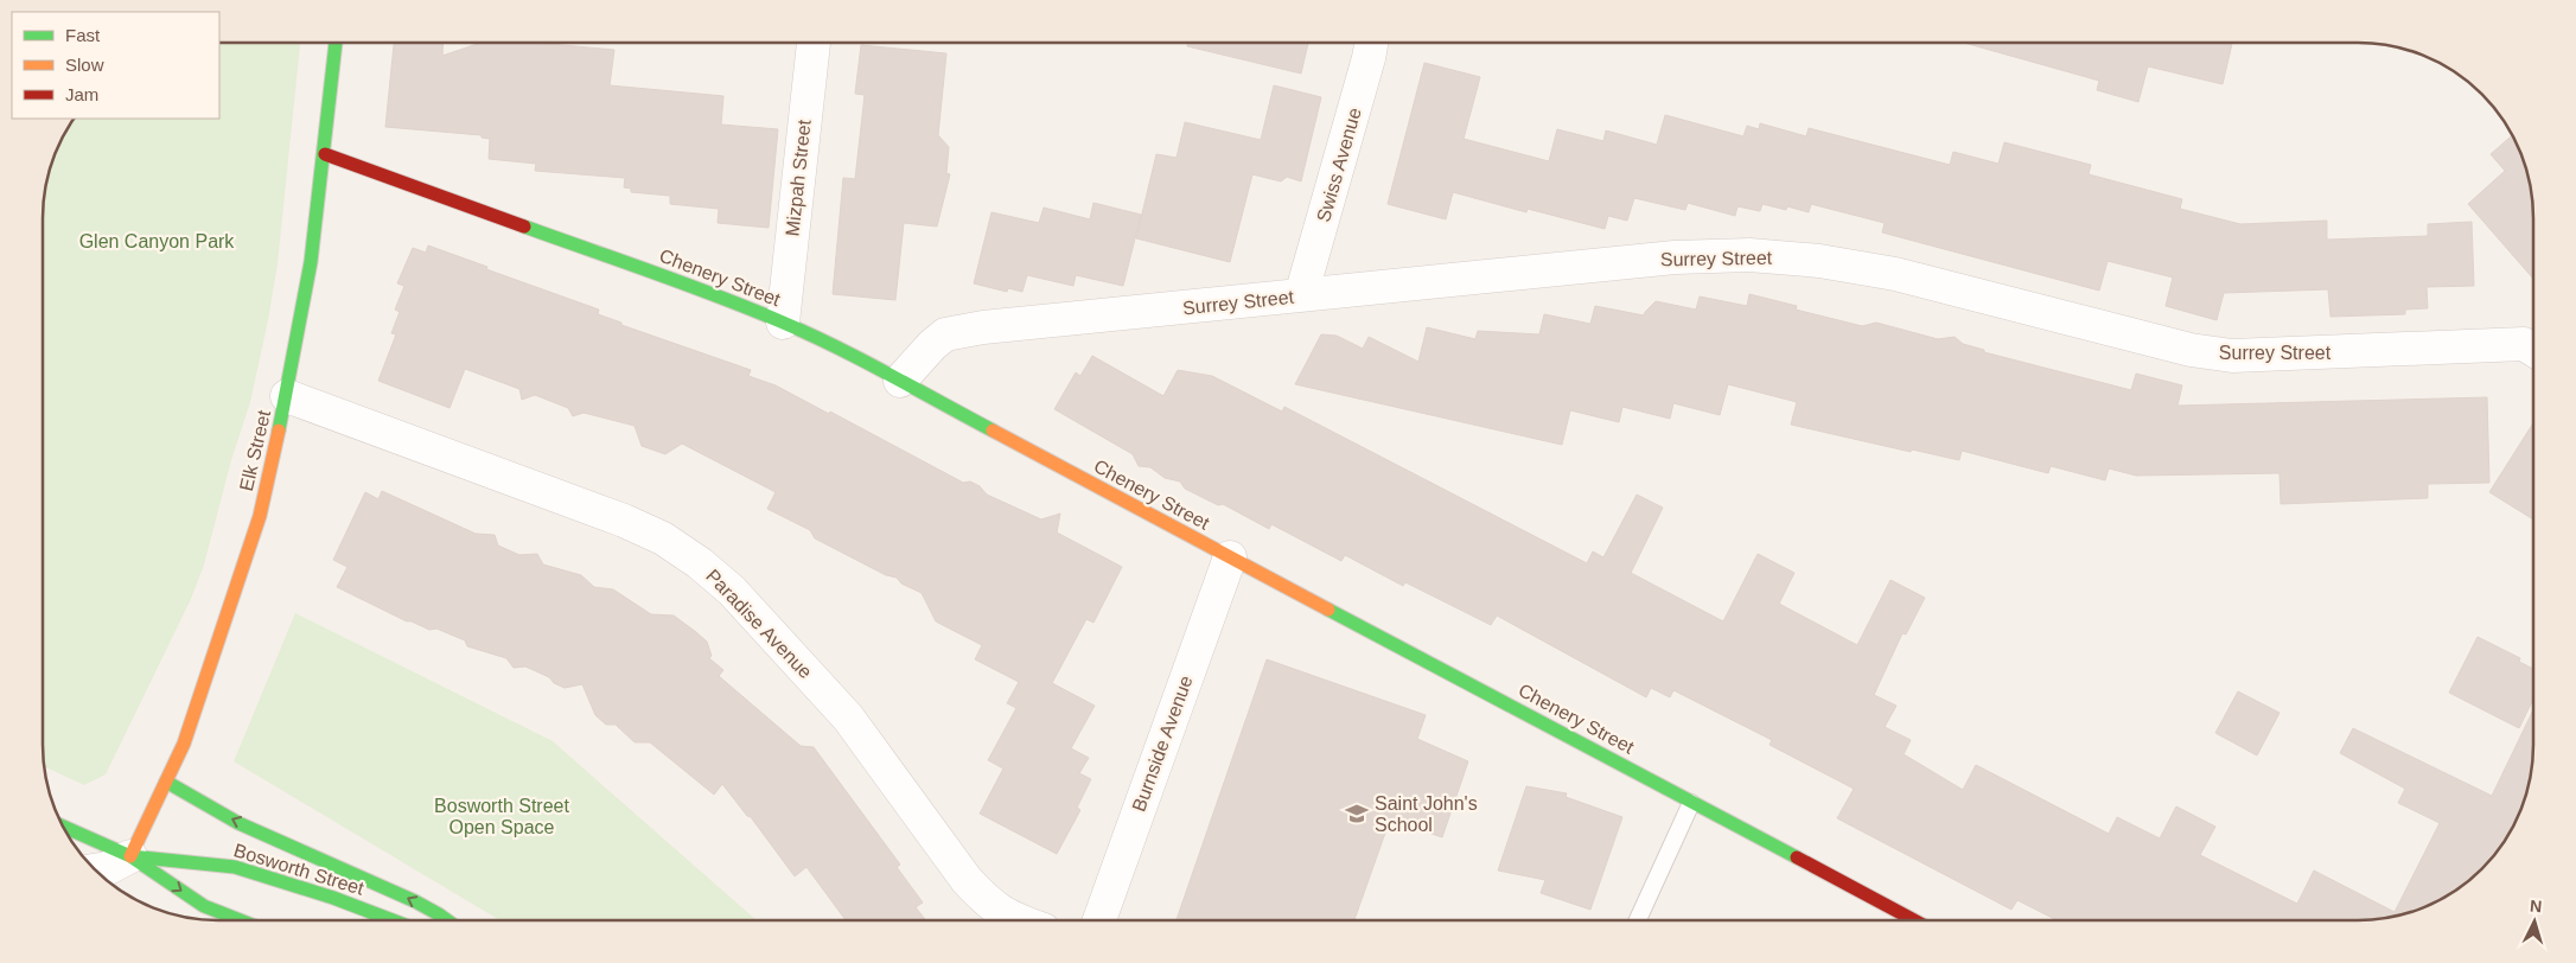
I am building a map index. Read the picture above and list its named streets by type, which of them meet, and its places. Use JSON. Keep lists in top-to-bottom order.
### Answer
{
  "streets": {
    "street": [
      "Swiss Avenue",
      "Mizpah Street",
      "Surrey Street",
      "Chenery Street",
      "Elk Street",
      "Paradise Avenue",
      "Burnside Avenue",
      "Bosworth Street"
    ]
  },
  "crossings": [
    ["Swiss Avenue", "Surrey Street"],
    ["Mizpah Street", "Chenery Street"],
    ["Surrey Street", "Chenery Street"],
    ["Chenery Street", "Elk Street"],
    ["Chenery Street", "Burnside Avenue"],
    ["Elk Street", "Paradise Avenue"],
    ["Elk Street", "Bosworth Street"]
  ],
  "parks": ["Glen Canyon Park", "Bosworth Street Open Space"],
  "places": {
    "school or university": ["Saint John's School"]
  },
  "legend": ["Fast", "Slow", "Jam"],
  "north": "top"
}
